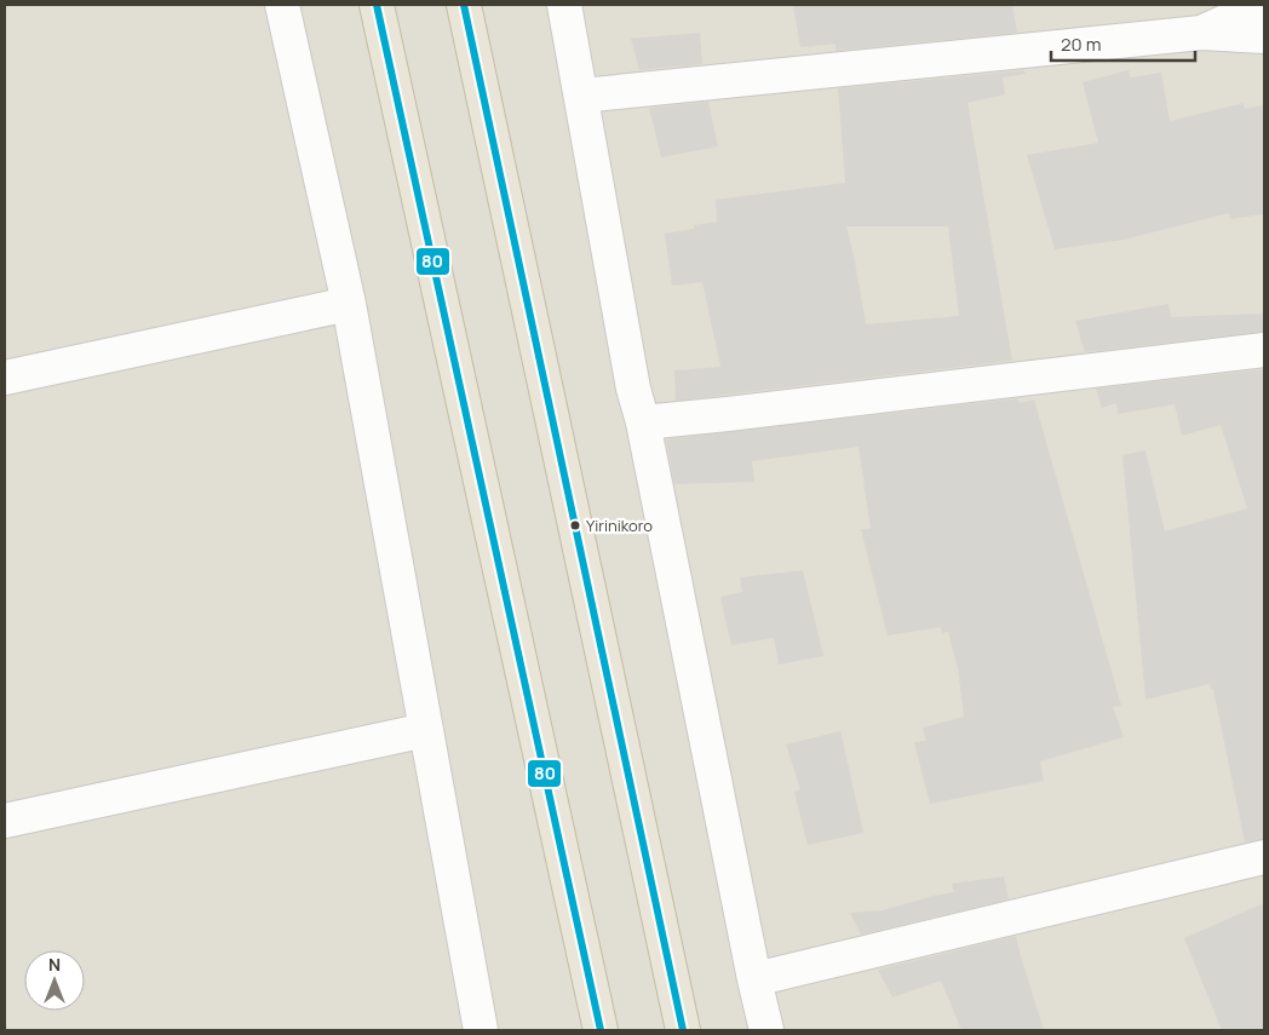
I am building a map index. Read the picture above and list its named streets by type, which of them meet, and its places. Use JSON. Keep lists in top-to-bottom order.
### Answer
{
  "places": ["Yirinikoro"],
  "lines": ["transit line 80"],
  "scale_bar": "20 m",
  "north": "top"
}
